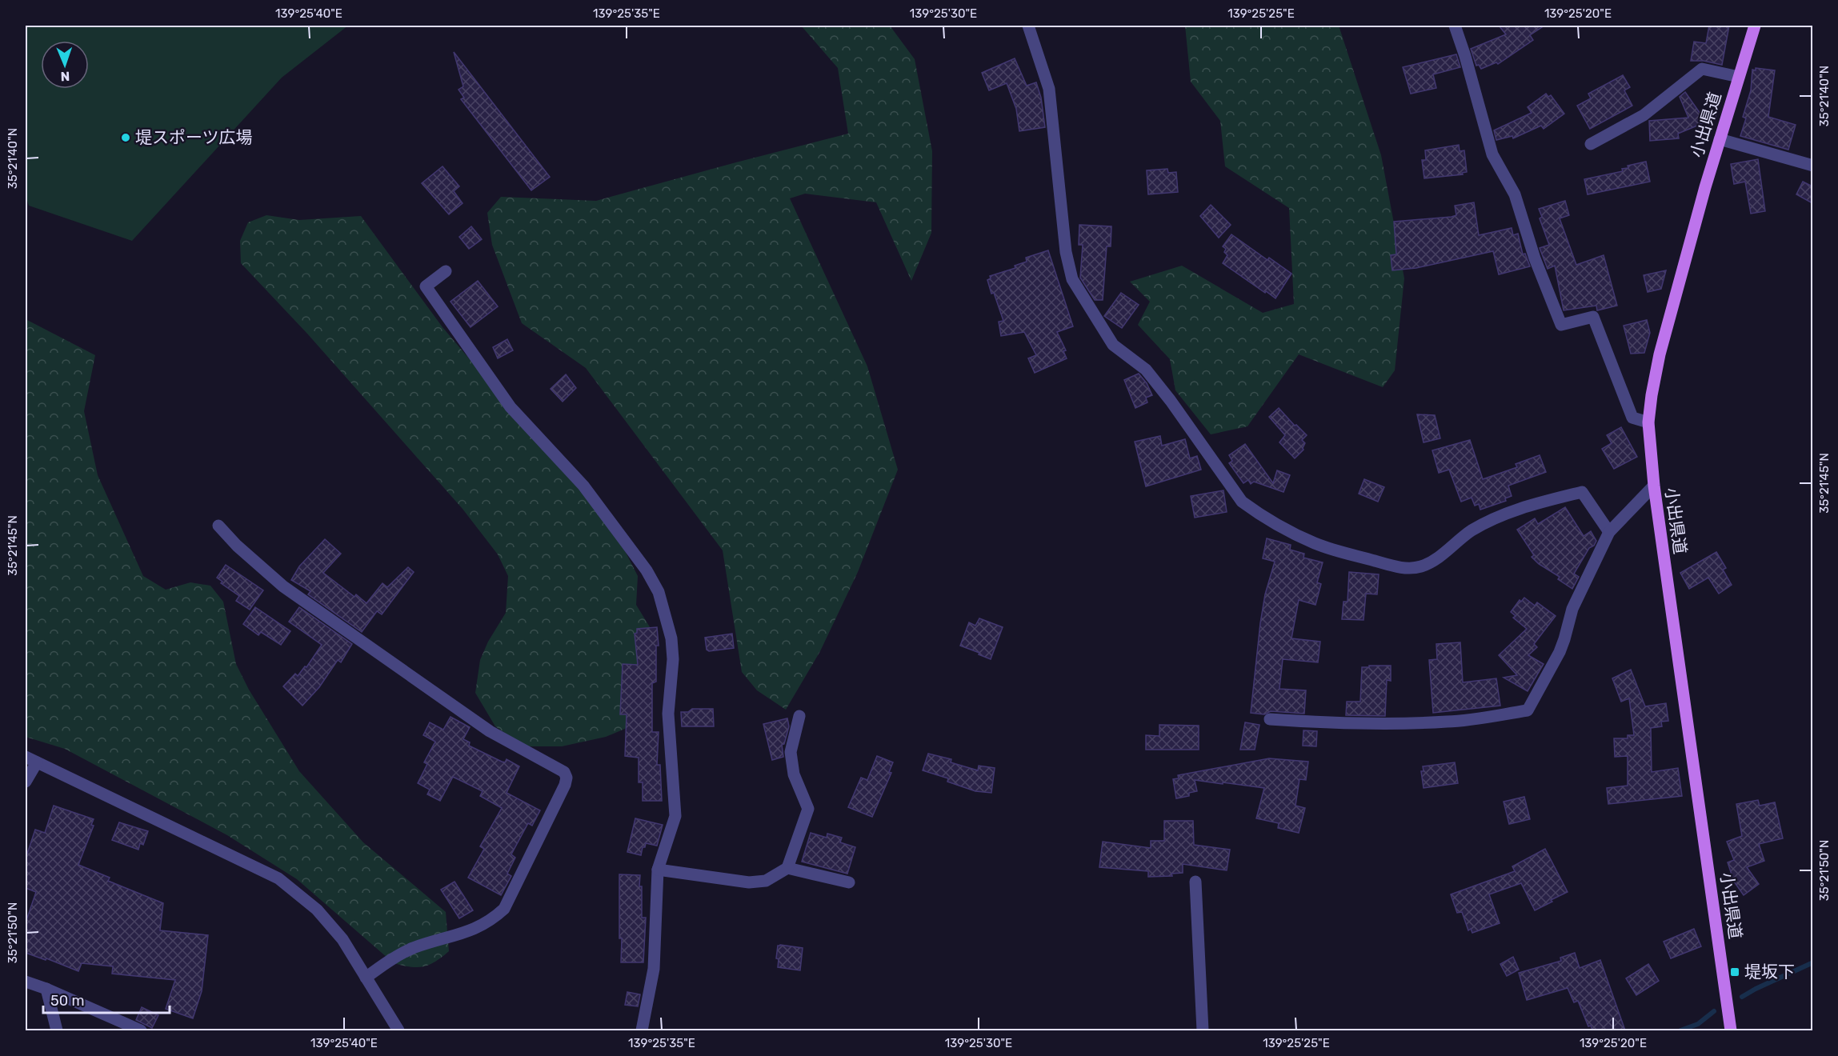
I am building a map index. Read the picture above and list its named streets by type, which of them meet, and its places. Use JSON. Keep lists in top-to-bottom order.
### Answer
{
  "streets": {
    "main road": ["小出県道"]
  },
  "places": {
    "other": ["堤スポーツ広場"],
    "transit": ["堤坂下"]
  },
  "scale_bar": "50 m",
  "north": "bottom",
  "coordinates": [
    "139°25'40\"E",
    "139°25'35\"E",
    "139°25'30\"E",
    "139°25'25\"E",
    "139°25'20\"E",
    "35°21'40\"N",
    "35°21'45\"N",
    "35°21'50\"N"
  ]
}
